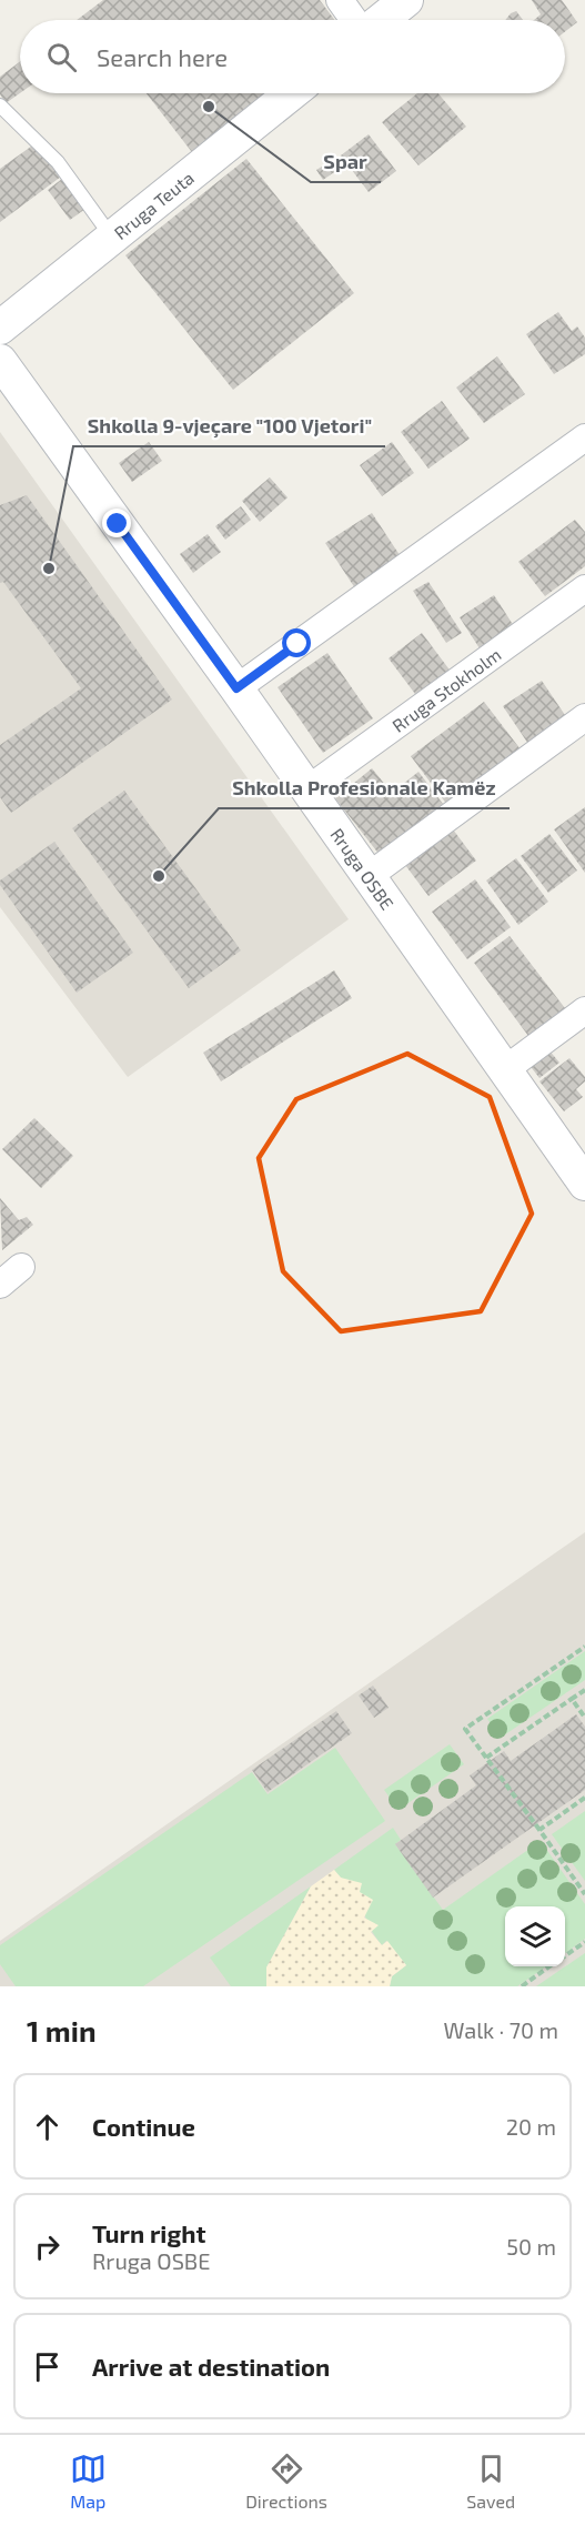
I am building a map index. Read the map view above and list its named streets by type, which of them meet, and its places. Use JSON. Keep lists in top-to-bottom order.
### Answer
{
  "streets": {
    "street": ["Rruga Teuta", "Rruga Stokholm", "Rruga OSBE"]
  },
  "crossings": [
    ["Rruga Stokholm", "Rruga OSBE"]
  ],
  "places": ["Spar", "Shkolla 9-vjeçare \"100 Vjetori\"", "Shkolla Profesionale Kamëz"],
  "page": {
    "search": "Search here",
    "heading": ["1 min", "Walk · 70 m"],
    "list": [
      ["Continue", "20 m"],
      ["Turn right", "Rruga OSBE", "50 m"],
      "Arrive at destination"
    ],
    "nav": ["Map", "Directions", "Saved"]
  }
}
